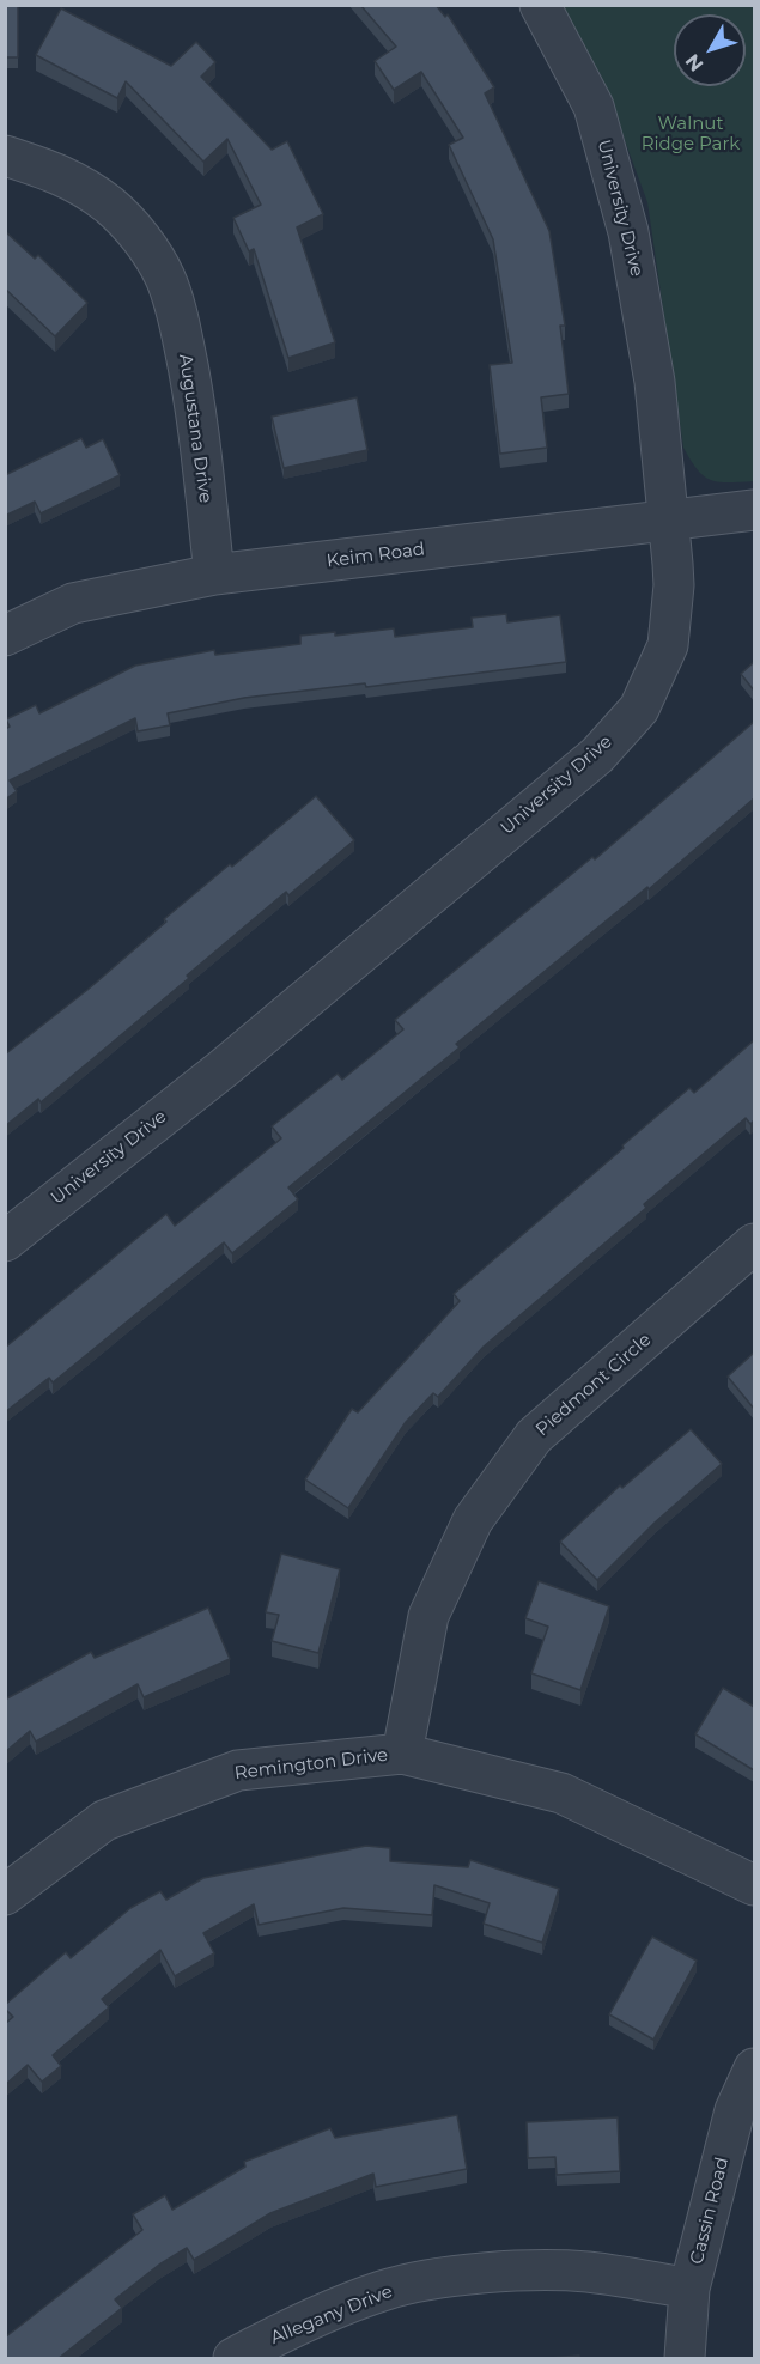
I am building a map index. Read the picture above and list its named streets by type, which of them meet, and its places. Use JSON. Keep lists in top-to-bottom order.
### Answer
{
  "streets": {
    "street": [
      "University Drive",
      "Augustana Drive",
      "Keim Road",
      "Piedmont Circle",
      "Remington Drive",
      "Cassin Road",
      "Allegany Drive"
    ]
  },
  "crossings": [
    ["University Drive", "Keim Road"],
    ["Augustana Drive", "Keim Road"],
    ["Piedmont Circle", "Remington Drive"],
    ["Cassin Road", "Allegany Drive"]
  ],
  "parks": ["Walnut Ridge Park"],
  "north": "bottom left"
}
